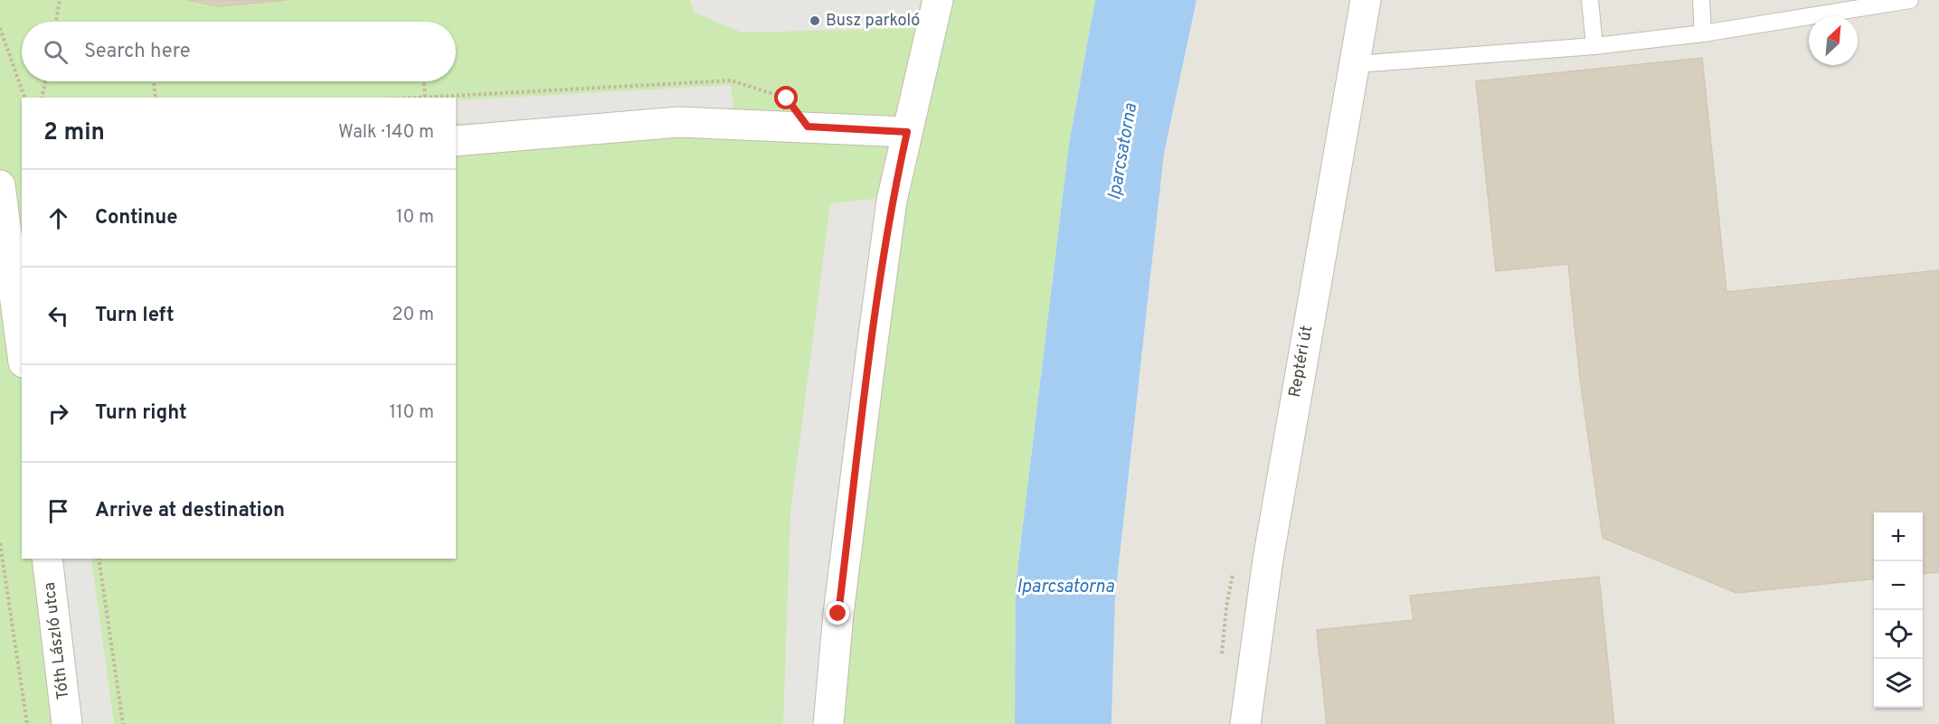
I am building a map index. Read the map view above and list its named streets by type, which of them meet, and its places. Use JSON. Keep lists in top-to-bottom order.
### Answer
{
  "streets": {
    "street": ["Reptéri út", "Tóth László utca"]
  },
  "water": ["Iparcsatorna"],
  "places": ["Busz parkoló"],
  "north": "top right",
  "page": {
    "search": "Search here",
    "heading": ["2 min", "Walk · 140 m"],
    "list": [
      ["Continue", "10 m"],
      ["Turn left", "20 m"],
      ["Turn right", "110 m"],
      "Arrive at destination"
    ],
    "map_buttons": ["+", "−"]
  }
}
